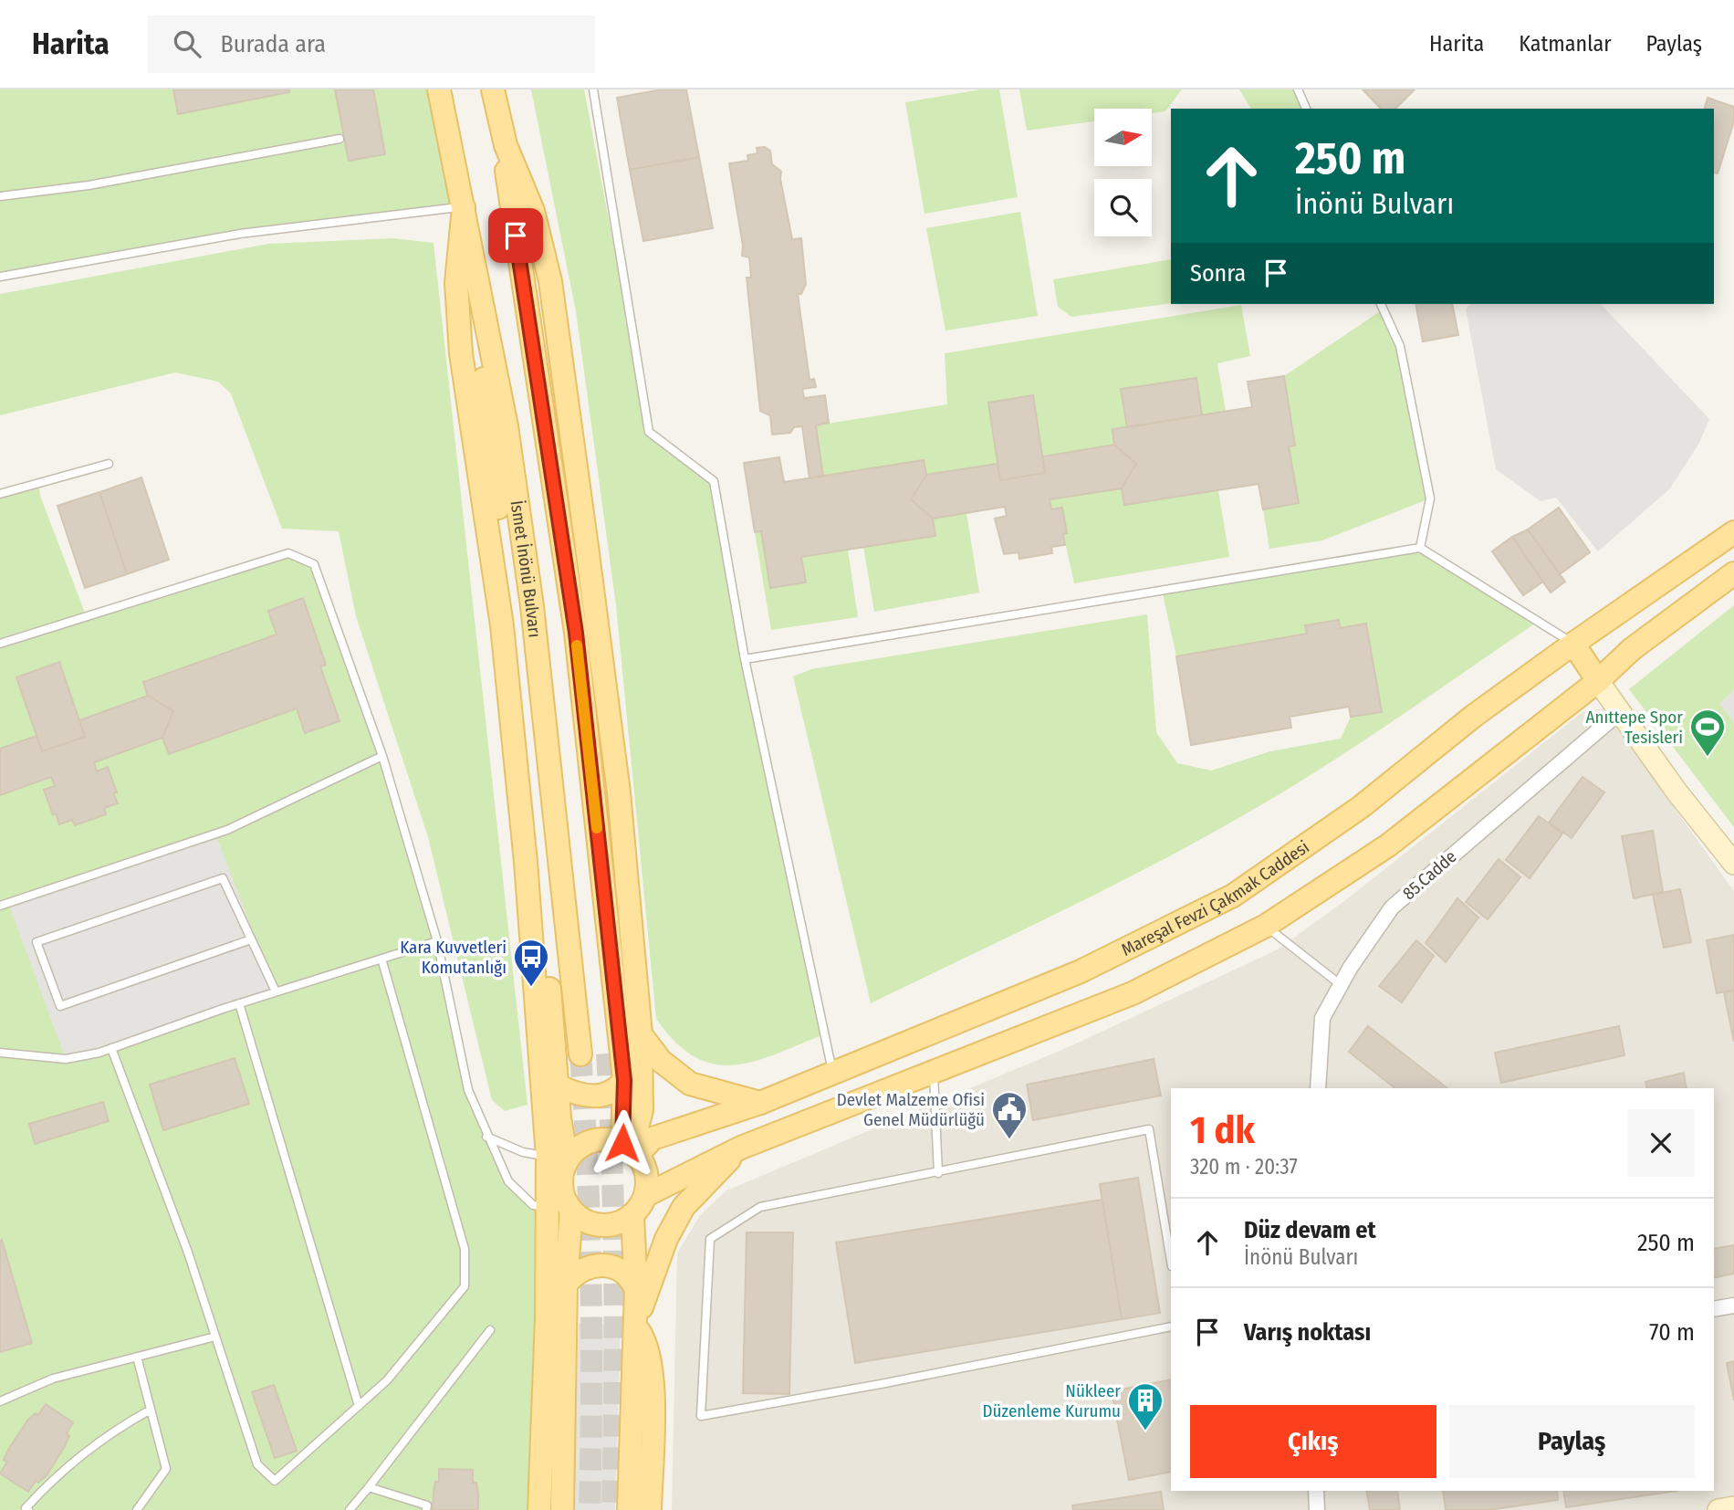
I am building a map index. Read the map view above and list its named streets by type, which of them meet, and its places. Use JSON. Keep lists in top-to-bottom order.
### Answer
{
  "streets": {
    "main road": ["İsmet İnönü Bulvarı", "Mareşal Fevzi Çakmak Caddesi"],
    "street": ["85.Cadde"]
  },
  "places": {
    "sports": ["Anıttepe Spor Tesisleri"],
    "bus stop": ["Kara Kuvvetleri Komutanlığı"],
    "public building": ["Devlet Malzeme Ofisi Genel Müdürlüğü"],
    "building": ["Nükleer Düzenleme Kurumu"]
  },
  "north": "right",
  "page": {
    "header": "Harita",
    "search": "Burada ara",
    "nav": ["Harita", "Katmanlar", "Paylaş"],
    "turn": ["250 m", "İnönü Bulvarı"],
    "then": "Sonra",
    "heading": ["1 dk", "320 m · 20:37"],
    "list": [
      {
        "name": "Düz devam et",
        "note": "İnönü Bulvarı",
        "value": "250 m"
      },
      {
        "name": "Varış noktası",
        "value": "70 m"
      }
    ],
    "buttons": ["Çıkış", "Paylaş"]
  }
}
